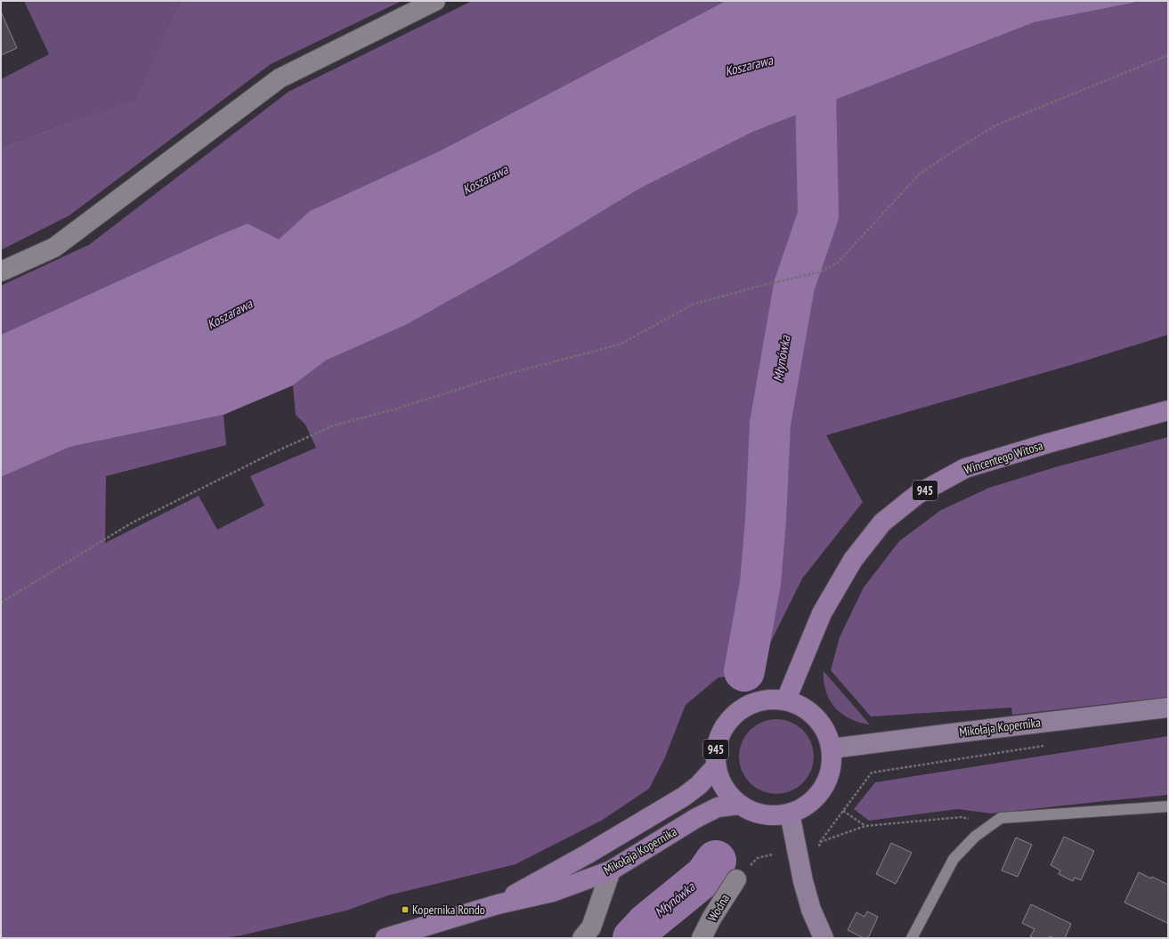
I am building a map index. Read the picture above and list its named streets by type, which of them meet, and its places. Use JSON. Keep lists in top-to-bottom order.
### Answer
{
  "streets": {
    "main road": ["Wincentego Witosa", "945", "Mikołaja Kopernika"],
    "street": ["Wodna"]
  },
  "crossings": [
    ["Wincentego Witosa", "945"],
    ["Wincentego Witosa", "Mikołaja Kopernika"],
    ["945", "Mikołaja Kopernika"]
  ],
  "water": ["Koszarawa", "Młynówka"],
  "places": {
    "transit": ["Kopernika Rondo"]
  }
}
